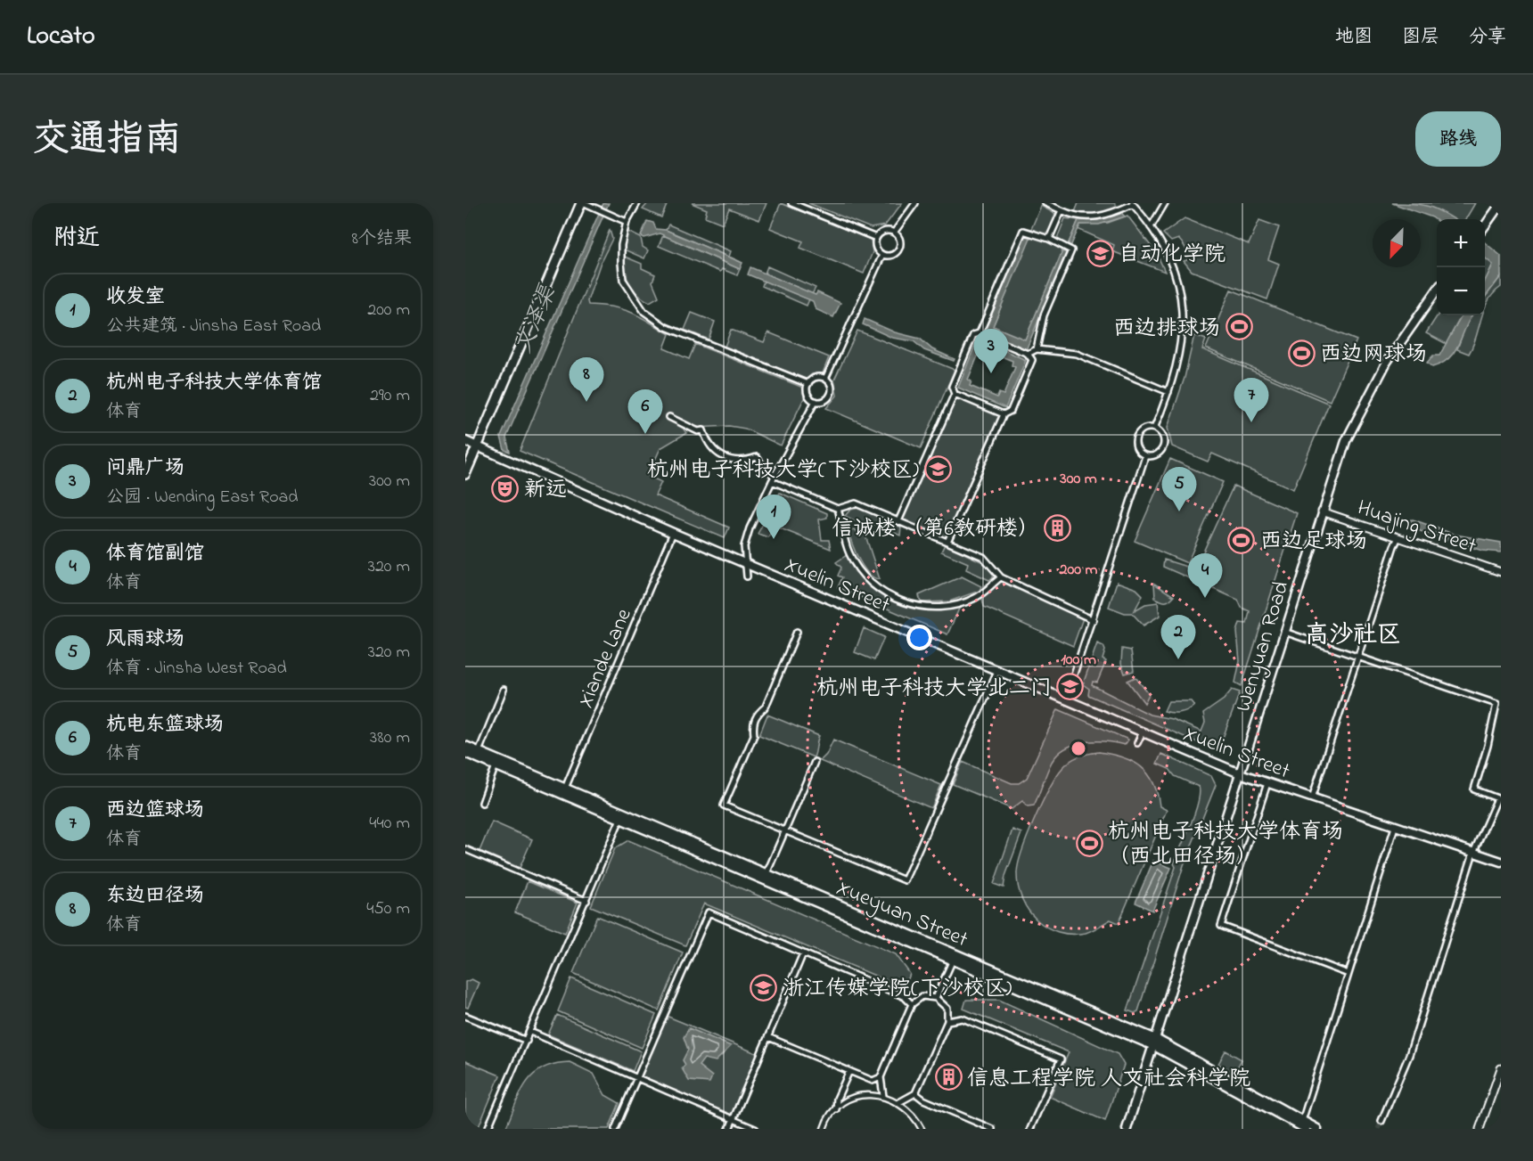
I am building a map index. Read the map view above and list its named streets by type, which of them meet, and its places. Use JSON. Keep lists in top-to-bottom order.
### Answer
{
  "streets": {
    "main road": ["Xuelin Street", "Wenyuan Road", "Xueyuan Street"],
    "street": ["Huajing Street", "Xiande Lane"]
  },
  "crossings": [
    ["Huajing Street", "Wenyuan Road"],
    ["Xuelin Street", "Wenyuan Road"],
    ["Xuelin Street", "Xiande Lane"],
    ["Wenyuan Road", "Xueyuan Street"],
    ["Xiande Lane", "Xueyuan Street"]
  ],
  "districts": ["高沙社区"],
  "water": ["文泽渠"],
  "places": {
    "school or university": [
      "自动化学院",
      "杭州电子科技大学(下沙校区)",
      "杭州电子科技大学北二门",
      "浙江传媒学院(下沙校区)"
    ],
    "sports": [
      "西边排球场",
      "西边网球场",
      "西边足球场",
      "杭州电子科技大学体育场 （西北田径场）"
    ],
    "theatre": ["新远"],
    "building": ["信诚楼 （第6教研楼）", "信息工程学院 人文社会科学院"]
  },
  "north": "bottom left",
  "page": {
    "header": "Locato",
    "nav": ["地图", "图层", "分享"],
    "title": "交通指南",
    "buttons": "路线",
    "heading": ["附近", "8个结果"],
    "map_buttons": ["+", "−"],
    "list": [
      {
        "mark": "1",
        "name": "收发室",
        "note": "公共建筑 · Jinsha East Road",
        "value": "200 m"
      },
      {
        "mark": "2",
        "name": "杭州电子科技大学体育馆",
        "note": "体育",
        "value": "290 m"
      },
      {
        "mark": "3",
        "name": "问鼎广场",
        "note": "公园 · Wending East Road",
        "value": "300 m"
      },
      {
        "mark": "4",
        "name": "体育馆副馆",
        "note": "体育",
        "value": "320 m"
      },
      {
        "mark": "5",
        "name": "风雨球场",
        "note": "体育 · Jinsha West Road",
        "value": "320 m"
      },
      {
        "mark": "6",
        "name": "杭电东篮球场",
        "note": "体育",
        "value": "380 m"
      },
      {
        "mark": "7",
        "name": "西边篮球场",
        "note": "体育",
        "value": "440 m"
      },
      {
        "mark": "8",
        "name": "东边田径场",
        "note": "体育",
        "value": "450 m"
      }
    ],
    "pins": [
      "3",
      "8",
      "7",
      "6",
      "5",
      "1",
      "4",
      "2"
    ]
  },
  "rings": ["300 m", "200 m", "100 m"]
}
